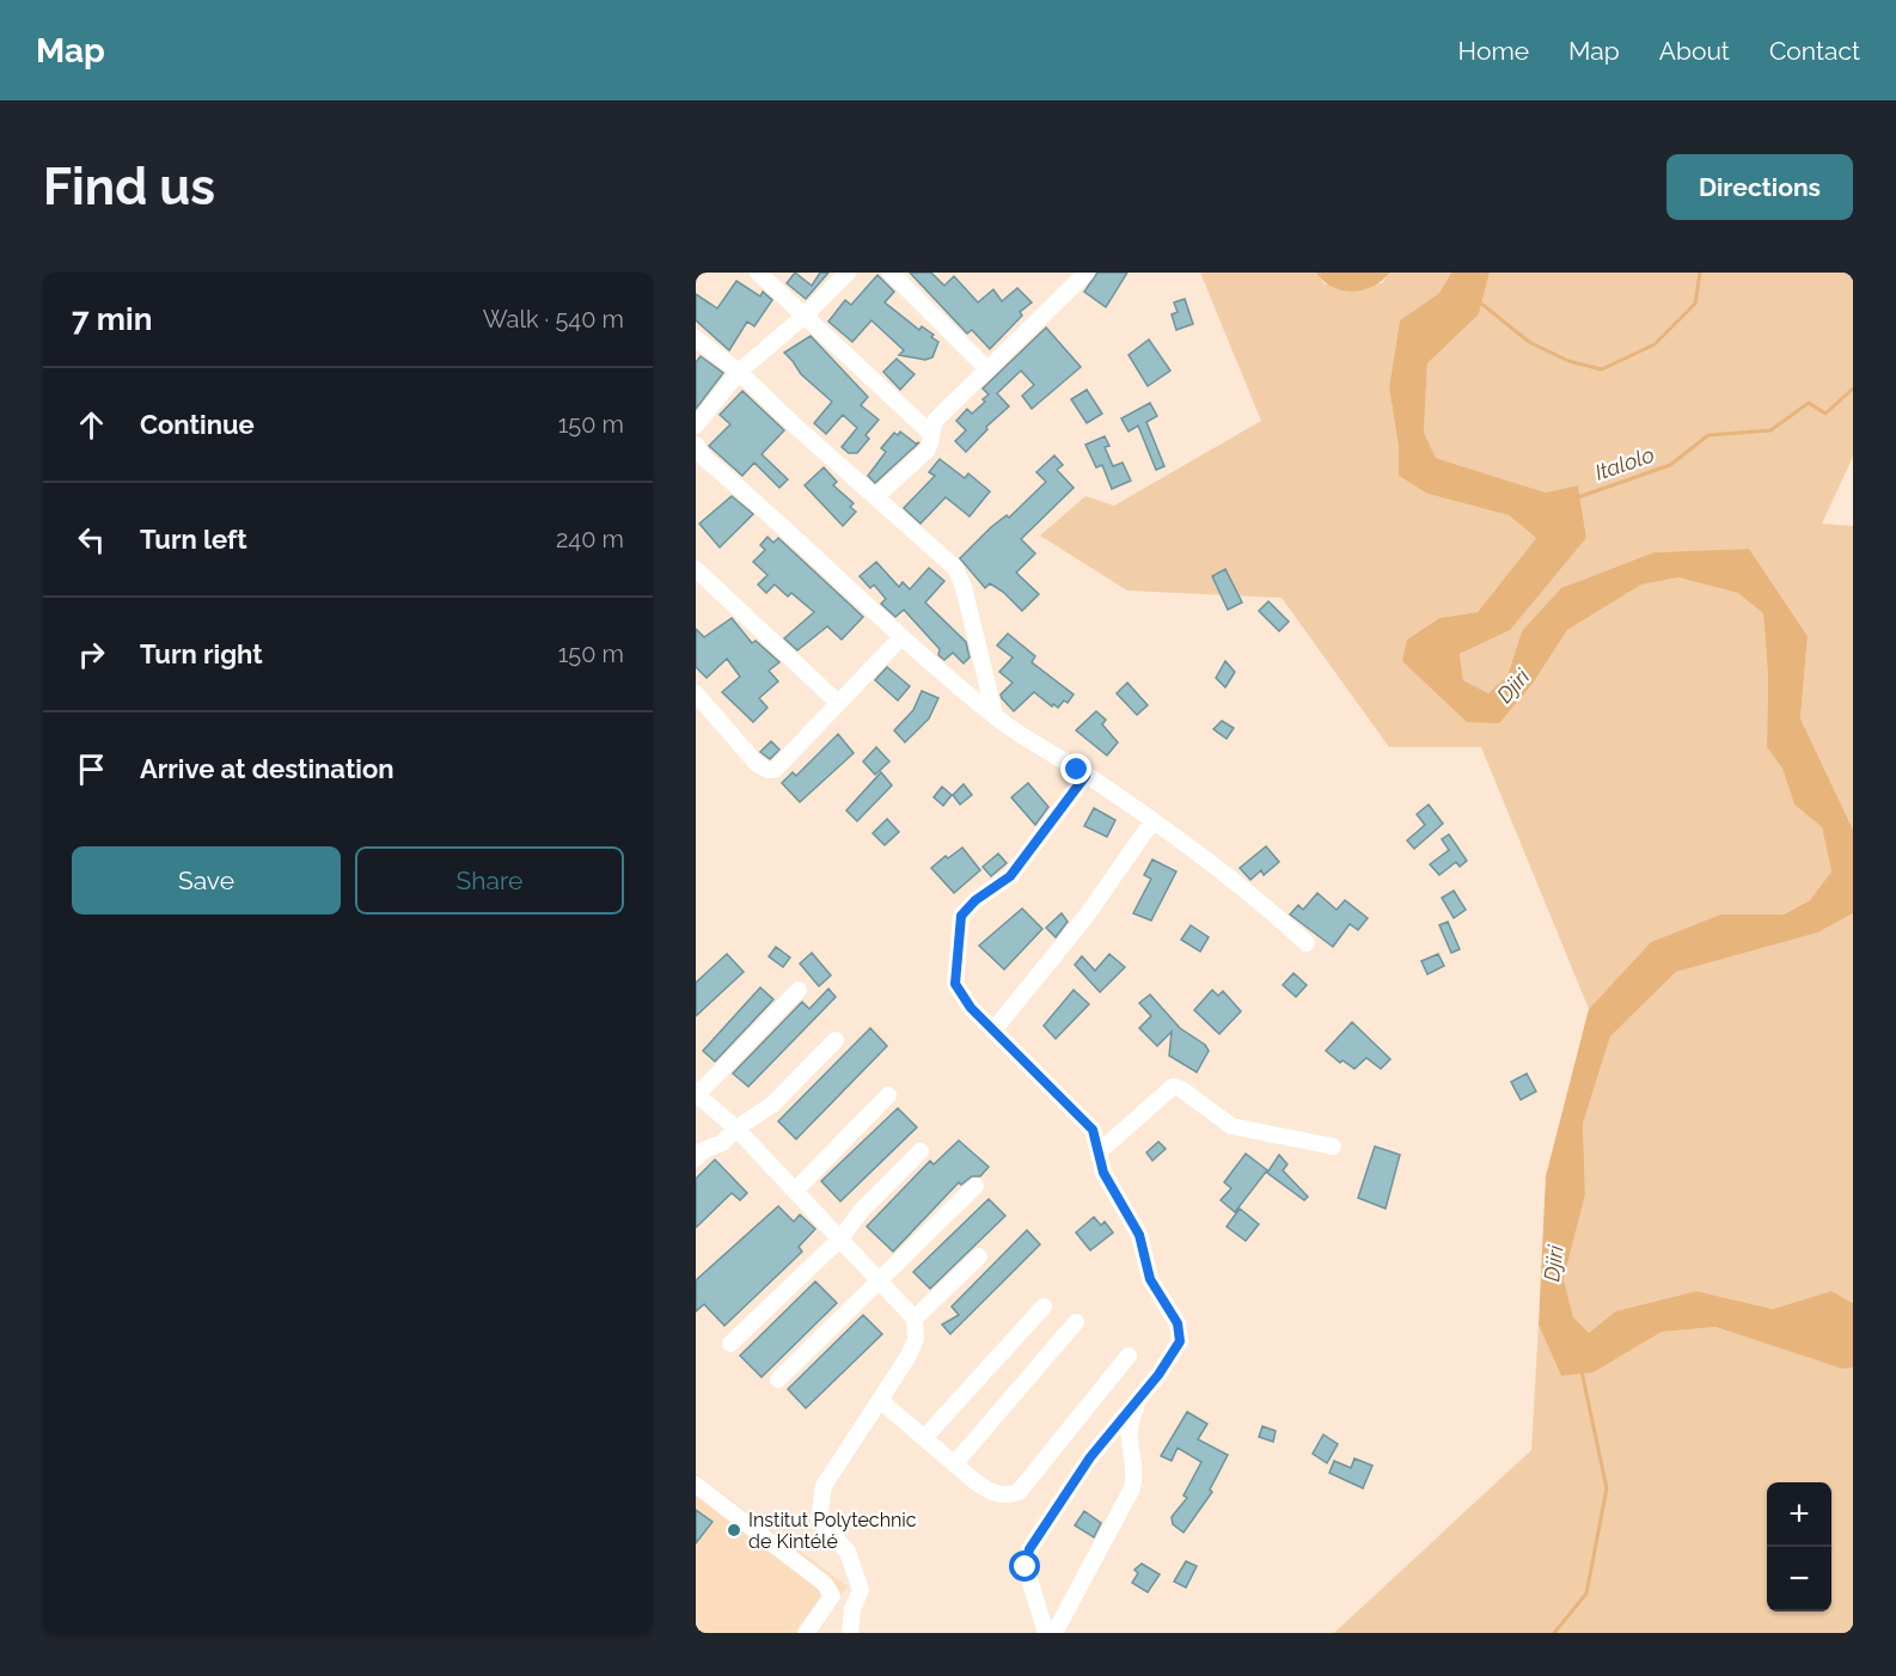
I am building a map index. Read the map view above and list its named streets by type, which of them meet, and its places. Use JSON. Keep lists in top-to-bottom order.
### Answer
{
  "water": ["Italolo", "Djiri"],
  "places": ["Institut Polytechnic de Kintélé"],
  "page": {
    "header": "Map",
    "nav": [
      "Home",
      "Map",
      "About",
      "Contact"
    ],
    "buttons": [
      "Directions",
      ["Save", "Share"]
    ],
    "title": "Find us",
    "heading": ["7 min", "Walk · 540 m"],
    "list": [
      ["Continue", "150 m"],
      ["Turn left", "240 m"],
      ["Turn right", "150 m"],
      "Arrive at destination"
    ],
    "map_buttons": ["+", "−"]
  }
}
